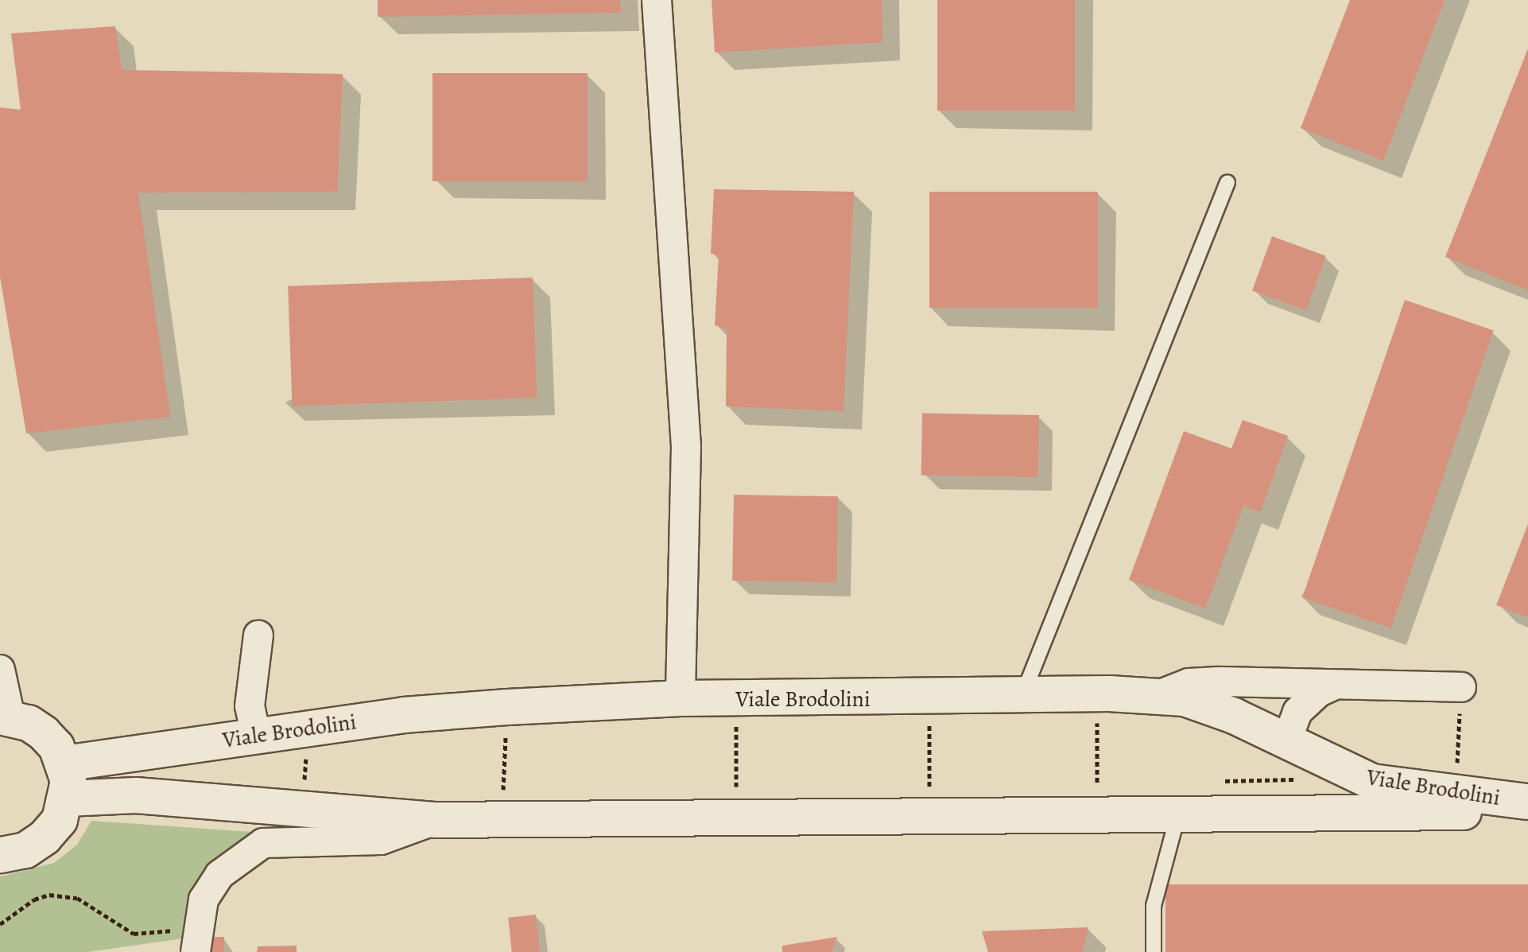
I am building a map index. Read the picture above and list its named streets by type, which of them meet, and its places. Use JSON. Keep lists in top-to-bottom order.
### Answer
{
  "streets": {
    "street": ["Viale Brodolini"]
  }
}
